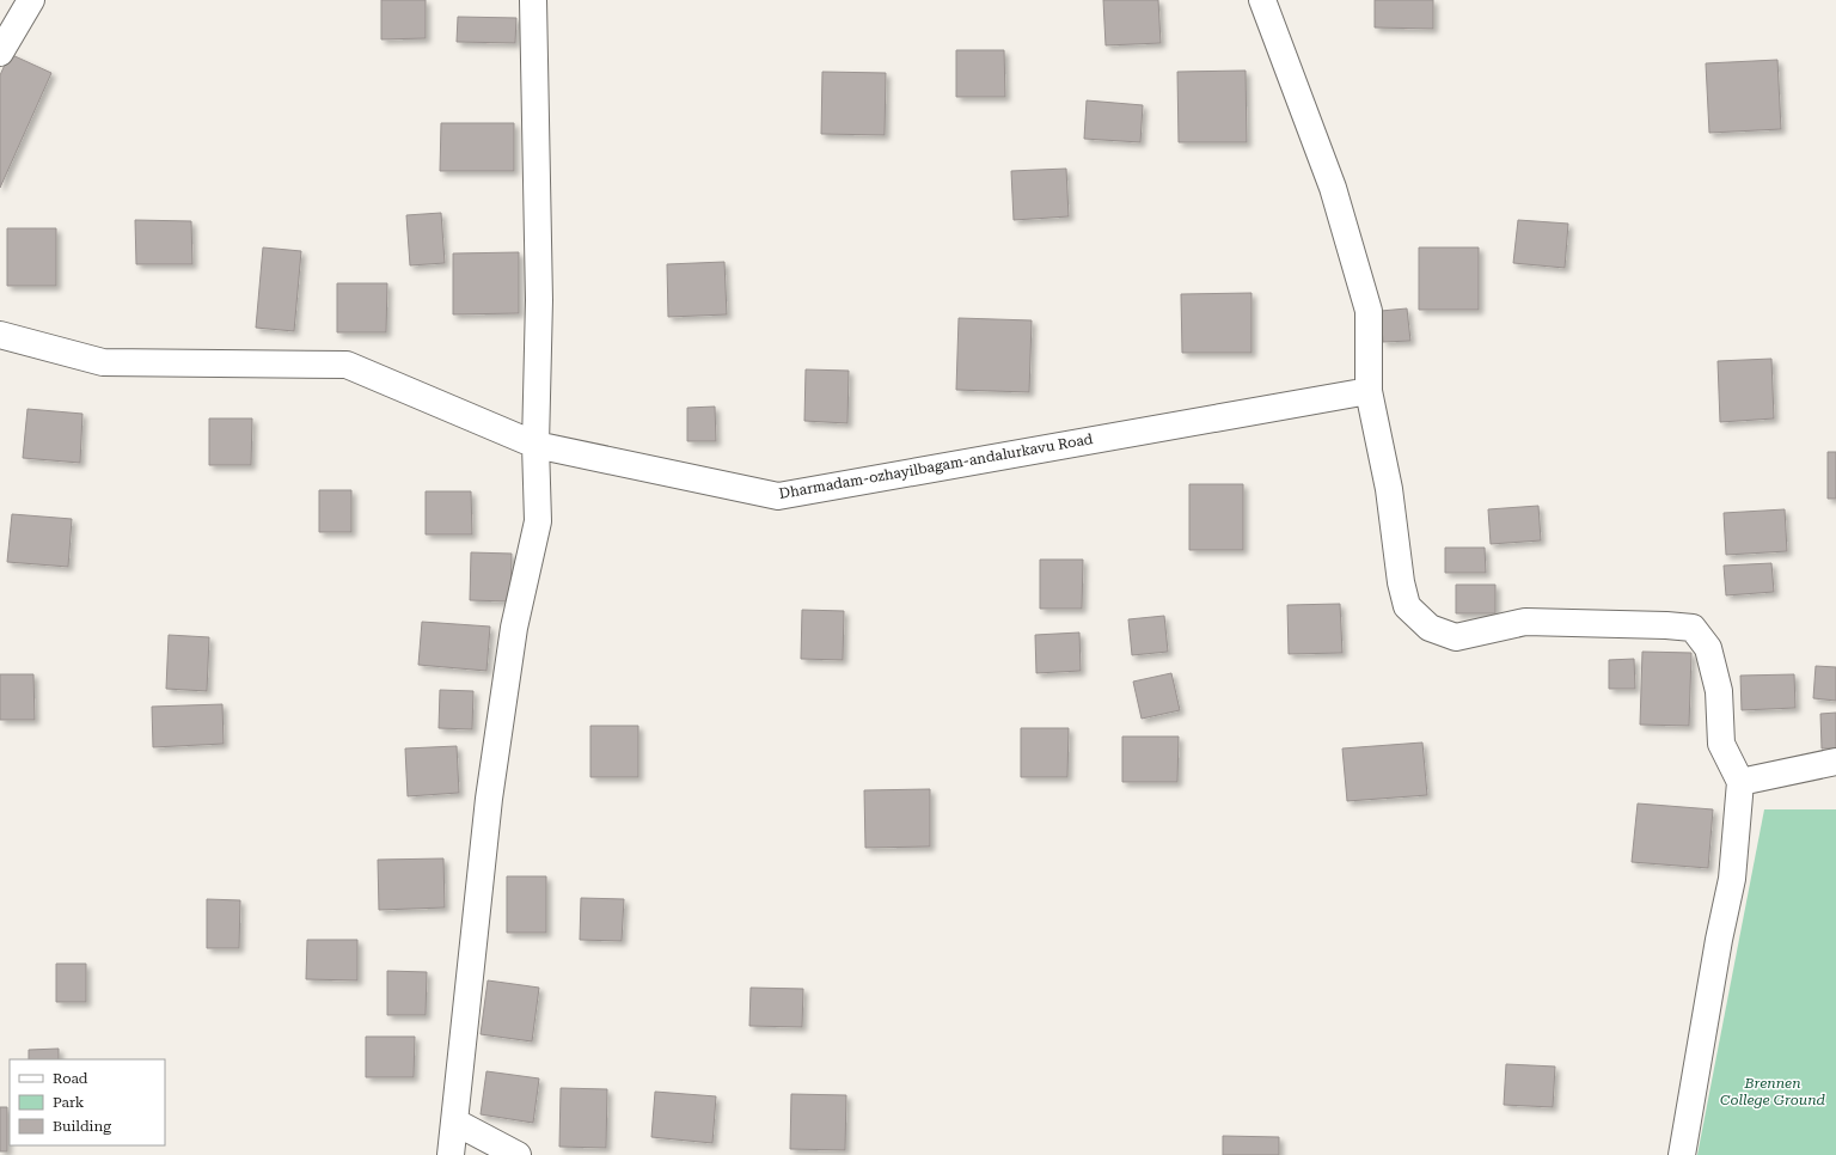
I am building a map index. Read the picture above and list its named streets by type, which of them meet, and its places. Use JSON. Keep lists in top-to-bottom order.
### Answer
{
  "streets": {
    "street": ["Dharmadam-ozhayilbagam-andalurkavu Road"]
  },
  "parks": ["Brennen College Ground"],
  "legend": ["Road", "Park", "Building"]
}
